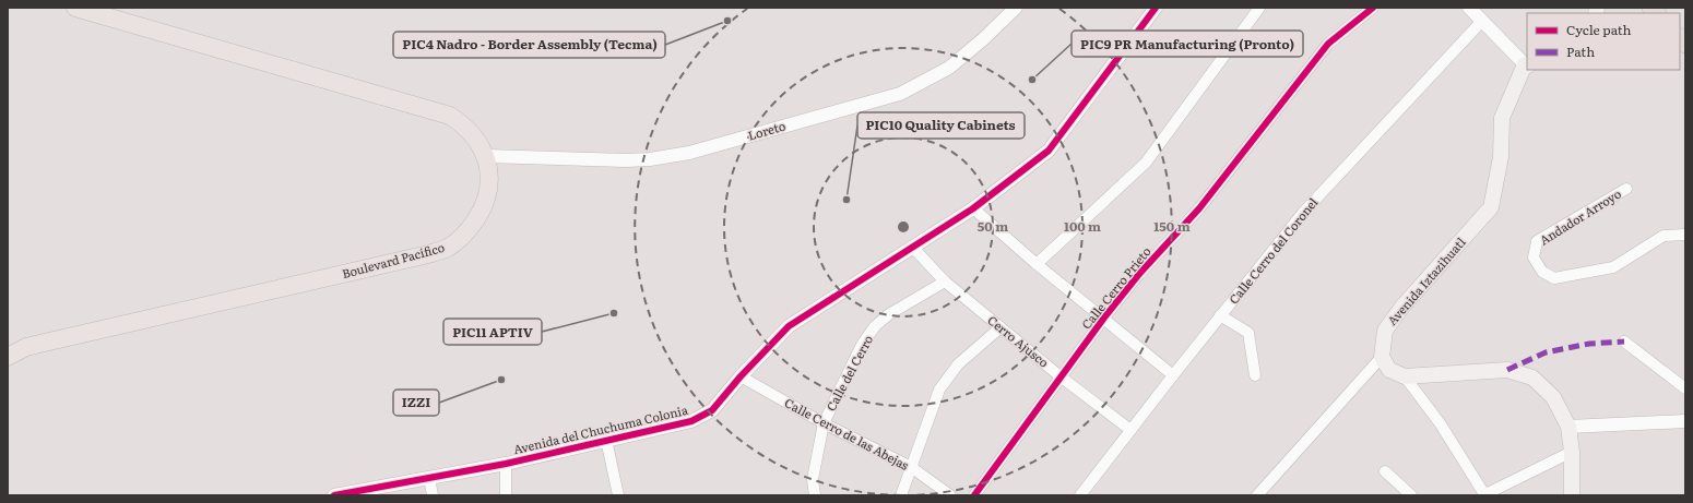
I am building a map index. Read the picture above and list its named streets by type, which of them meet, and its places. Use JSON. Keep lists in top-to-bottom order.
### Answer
{
  "streets": {
    "main road": ["Boulevard Pacífico", "Avenida Iztazihuatl"],
    "street": [
      "Loreto",
      "Andador Arroyo",
      "Calle Cerro del Coronel",
      "Calle Cerro Prieto",
      "Cerro Ajusco",
      "Calle del Cerro",
      "Avenida del Chuchuma Colonia",
      "Calle Cerro de las Abejas"
    ]
  },
  "crossings": [
    ["Loreto", "Boulevard Pacífico"],
    ["Calle Cerro del Coronel", "Cerro Ajusco"],
    ["Calle Cerro Prieto", "Cerro Ajusco"],
    ["Cerro Ajusco", "Calle del Cerro"],
    ["Cerro Ajusco", "Avenida del Chuchuma Colonia"],
    ["Calle del Cerro", "Calle Cerro de las Abejas"],
    ["Avenida del Chuchuma Colonia", "Calle Cerro de las Abejas"]
  ],
  "places": [
    "PIC4 Nadro - Border Assembly (Tecma)",
    "PIC9 PR Manufacturing (Pronto)",
    "PIC10 Quality Cabinets",
    "PIC11 APTIV",
    "IZZI"
  ],
  "legend": ["Cycle path", "Path"],
  "rings": ["50 m", "100 m", "150 m"]
}
